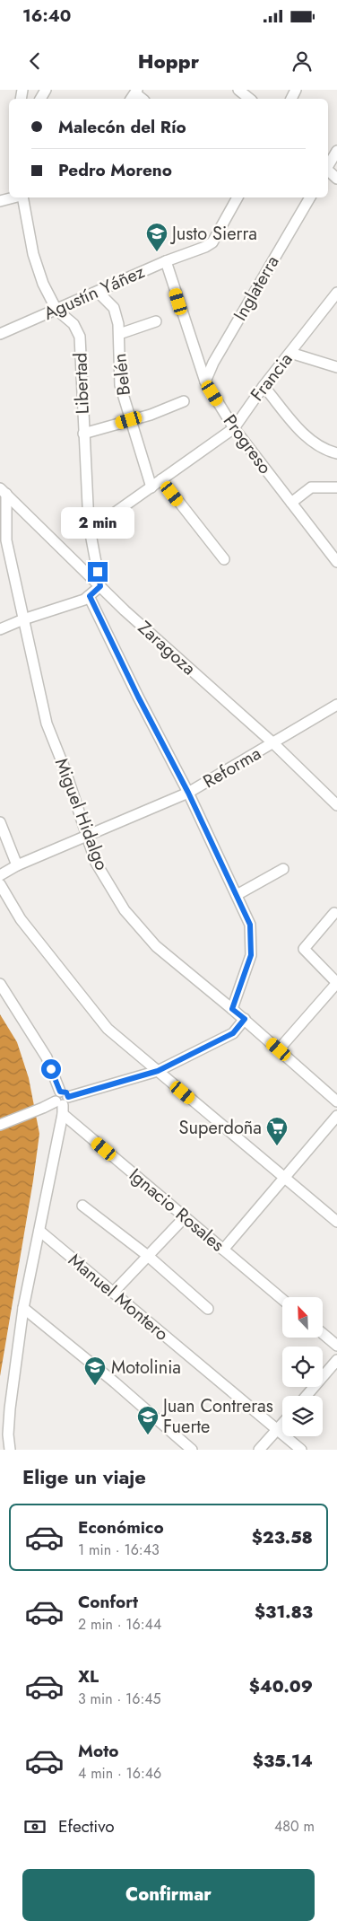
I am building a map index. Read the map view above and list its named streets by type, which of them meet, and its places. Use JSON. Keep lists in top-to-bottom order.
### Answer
{
  "streets": {
    "street": [
      "Inglaterra",
      "Agustín Yáñez",
      "Belén",
      "Francia",
      "Libertad",
      "Progreso",
      "Zaragoza",
      "Reforma",
      "Miguel Hidalgo",
      "Ignacio Rosales",
      "Manuel Montero"
    ]
  },
  "crossings": [
    ["Inglaterra", "Progreso"],
    ["Agustín Yáñez", "Belén"],
    ["Agustín Yáñez", "Libertad"],
    ["Agustín Yáñez", "Progreso"],
    ["Belén", "Francia"],
    ["Francia", "Libertad"],
    ["Francia", "Progreso"],
    ["Libertad", "Zaragoza"],
    ["Zaragoza", "Reforma"],
    ["Zaragoza", "Miguel Hidalgo"],
    ["Reforma", "Miguel Hidalgo"]
  ],
  "places": {
    "school or university": ["Justo Sierra", "Motolinia", "Juan Contreras Fuerte"],
    "supermarket": ["Superdoña"]
  },
  "north": "top left",
  "page": {
    "status": "16:40",
    "header": "Hoppr",
    "banner": ["Malecón del Río", "Pedro Moreno"],
    "bubble": "2 min",
    "heading": "Elige un viaje",
    "list": [
      {
        "name": "Económico",
        "note": "1 min · 16:43",
        "value": "$23.58"
      },
      {
        "name": "Confort",
        "note": "2 min · 16:44",
        "value": "$31.83"
      },
      {
        "name": "XL",
        "note": "3 min · 16:45",
        "value": "$40.09"
      },
      {
        "name": "Moto",
        "note": "4 min · 16:46",
        "value": "$35.14"
      }
    ],
    "pay": ["Efectivo", "480 m"],
    "buttons": "Confirmar"
  }
}
